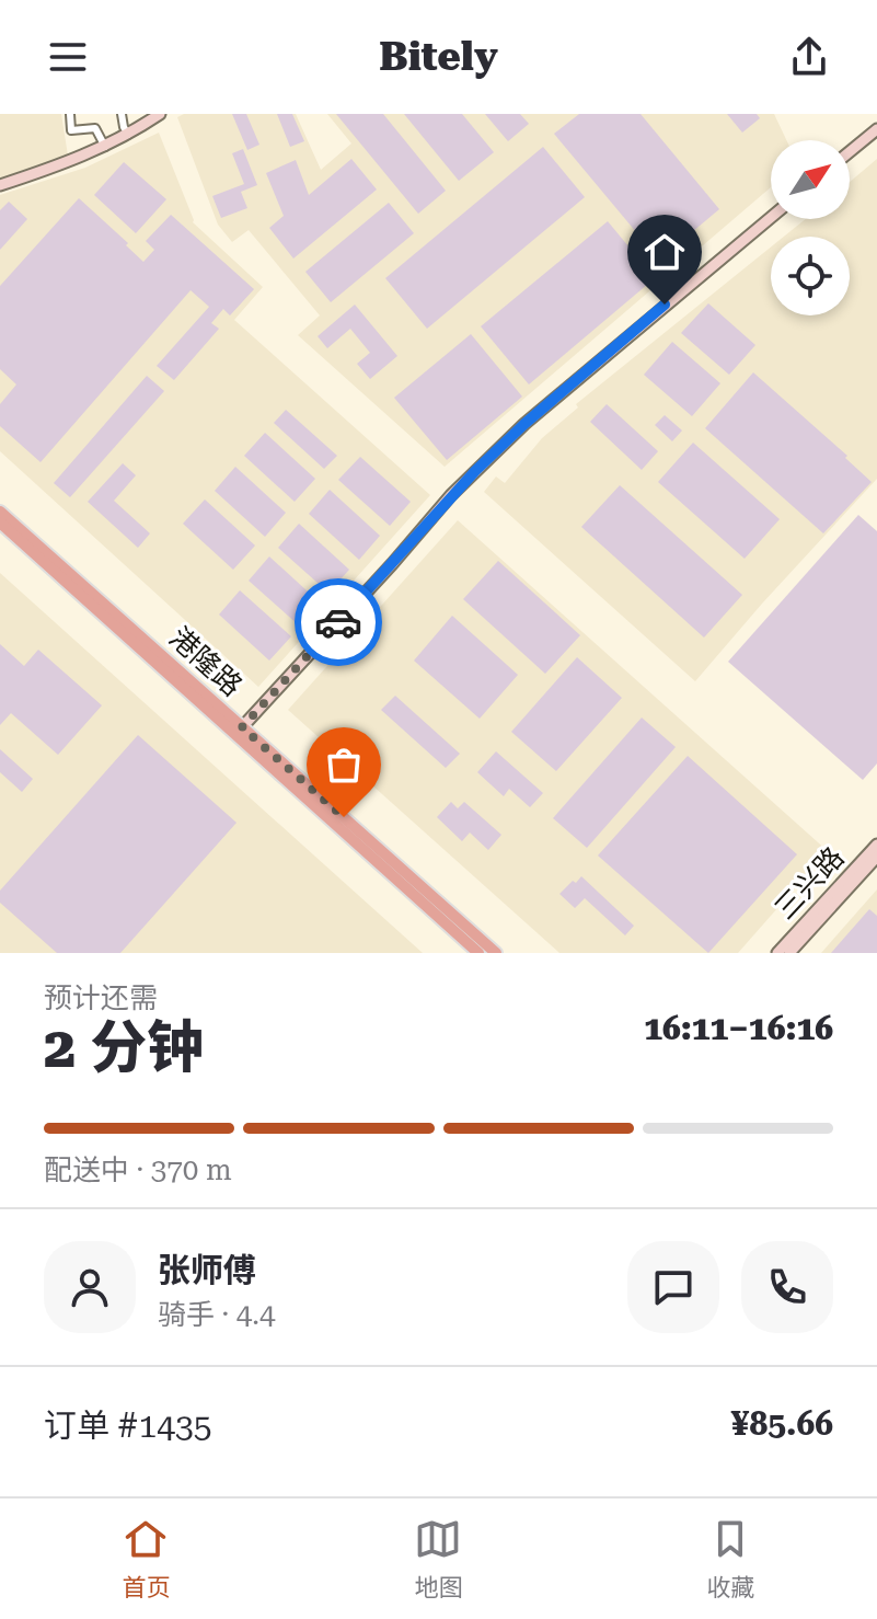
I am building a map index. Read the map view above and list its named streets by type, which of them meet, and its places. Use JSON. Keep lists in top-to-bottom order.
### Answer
{
  "streets": {
    "main road": ["港隆路"],
    "street": ["三兴路"]
  },
  "north": "top right",
  "page": {
    "header": "Bitely",
    "heading": ["2 分钟", "预计还需", "16:11–16:16"],
    "panel": [
      "张师傅",
      "骑手 · 4.4",
      "订单 #1435",
      "¥85.66"
    ],
    "bar": "配送中 · 370 m",
    "tabs": ["首页", "地图", "收藏"]
  }
}
